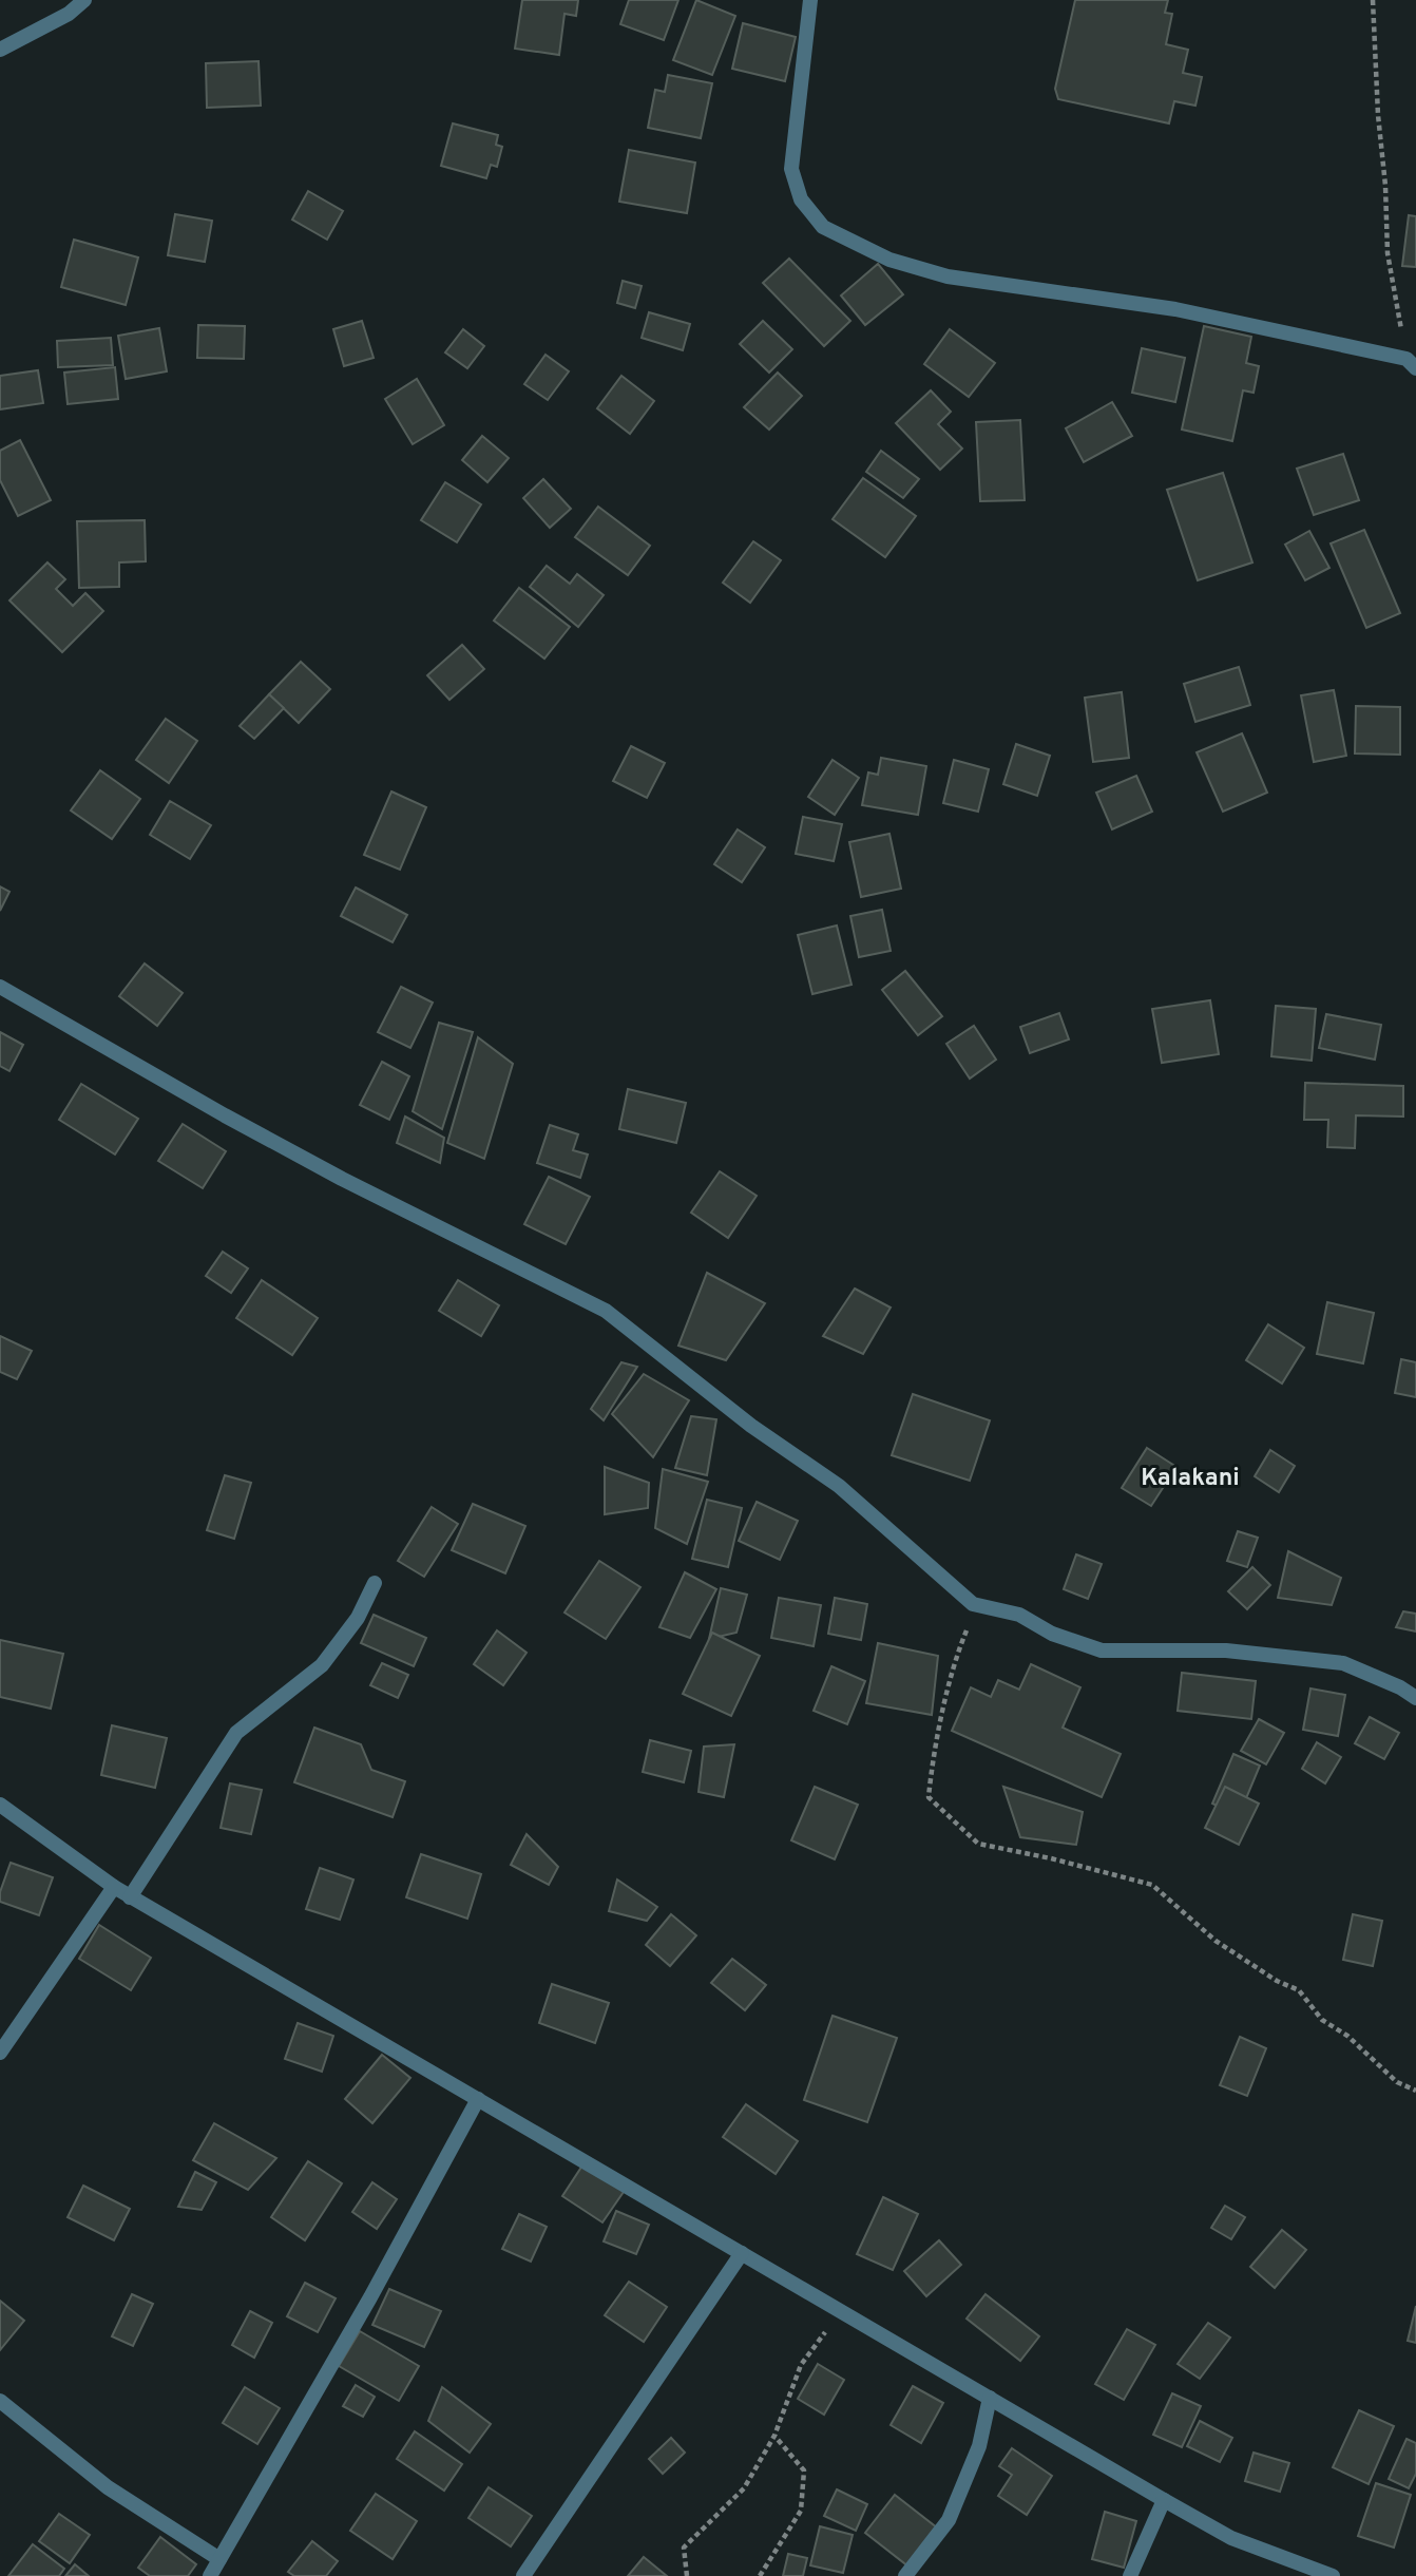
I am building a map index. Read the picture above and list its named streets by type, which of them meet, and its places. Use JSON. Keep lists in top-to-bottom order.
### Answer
{
  "districts": ["Kalakani"]
}
